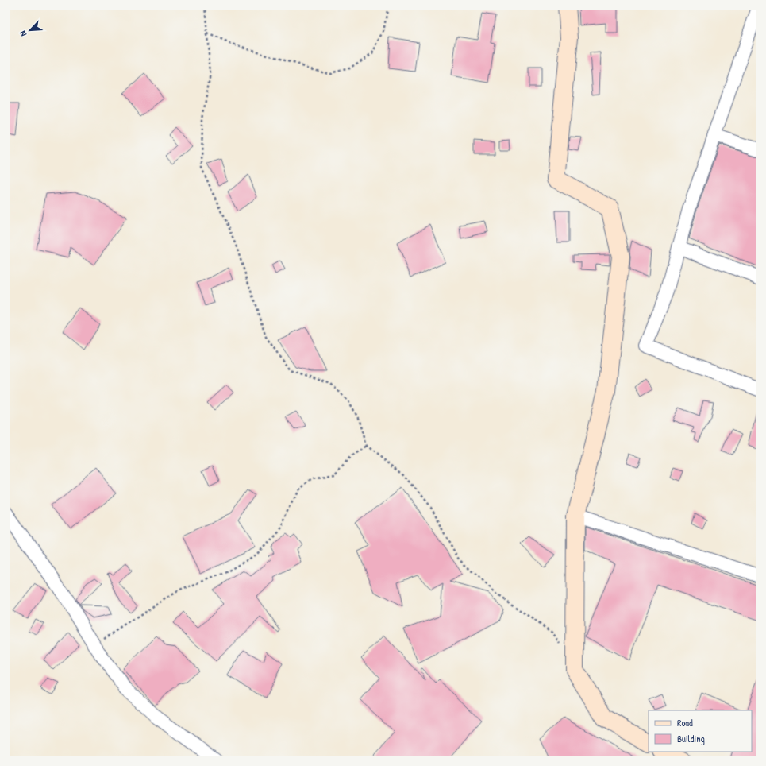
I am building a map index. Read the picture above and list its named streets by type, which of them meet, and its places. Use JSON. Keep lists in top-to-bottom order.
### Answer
{
  "legend": ["Road", "Building"],
  "north": "bottom left"
}
